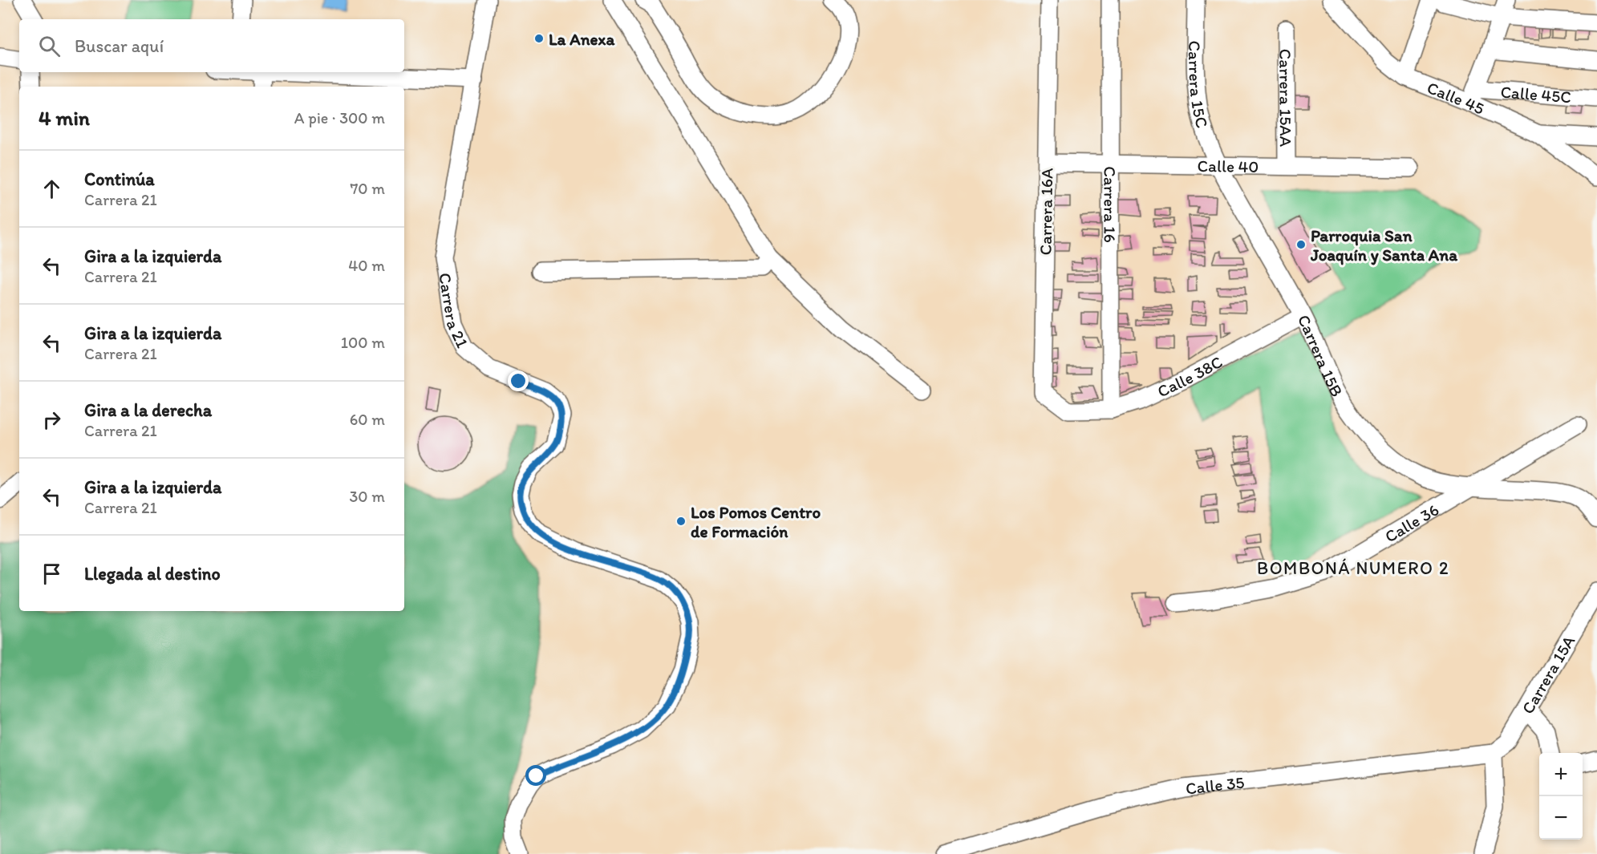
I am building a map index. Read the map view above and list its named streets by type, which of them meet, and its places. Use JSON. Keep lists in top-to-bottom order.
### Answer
{
  "streets": {
    "street": [
      "Carrera 15C",
      "Calle 45C",
      "Carrera 15AA",
      "Calle 45",
      "Calle 40",
      "Carrera 16",
      "Carrera 16A",
      "Carrera 21",
      "Carrera 15B",
      "Calle 38C",
      "Calle 36",
      "Carrera 15A",
      "Calle 35"
    ]
  },
  "crossings": [
    ["Carrera 15C", "Calle 40"],
    ["Carrera 15C", "Carrera 15B"],
    ["Calle 45C", "Calle 45"],
    ["Carrera 15AA", "Calle 40"],
    ["Calle 40", "Carrera 16"],
    ["Calle 40", "Carrera 16A"],
    ["Calle 40", "Carrera 15B"],
    ["Carrera 16", "Calle 38C"],
    ["Carrera 16A", "Calle 38C"],
    ["Carrera 15B", "Calle 38C"],
    ["Carrera 15B", "Calle 36"],
    ["Carrera 15A", "Calle 35"]
  ],
  "districts": ["BOMBONÁ NUMERO 2"],
  "places": ["La Anexa", "Parroquia San Joaquín y Santa Ana", "Los Pomos Centro de Formación"],
  "page": {
    "search": "Buscar aquí",
    "heading": ["4 min", "A pie · 300 m"],
    "list": [
      ["Continúa", "Carrera 21", "70 m"],
      ["Gira a la izquierda", "Carrera 21", "40 m"],
      ["Gira a la izquierda", "Carrera 21", "100 m"],
      ["Gira a la derecha", "Carrera 21", "60 m"],
      ["Gira a la izquierda", "Carrera 21", "30 m"],
      "Llegada al destino"
    ],
    "map_buttons": ["+", "−"]
  }
}
